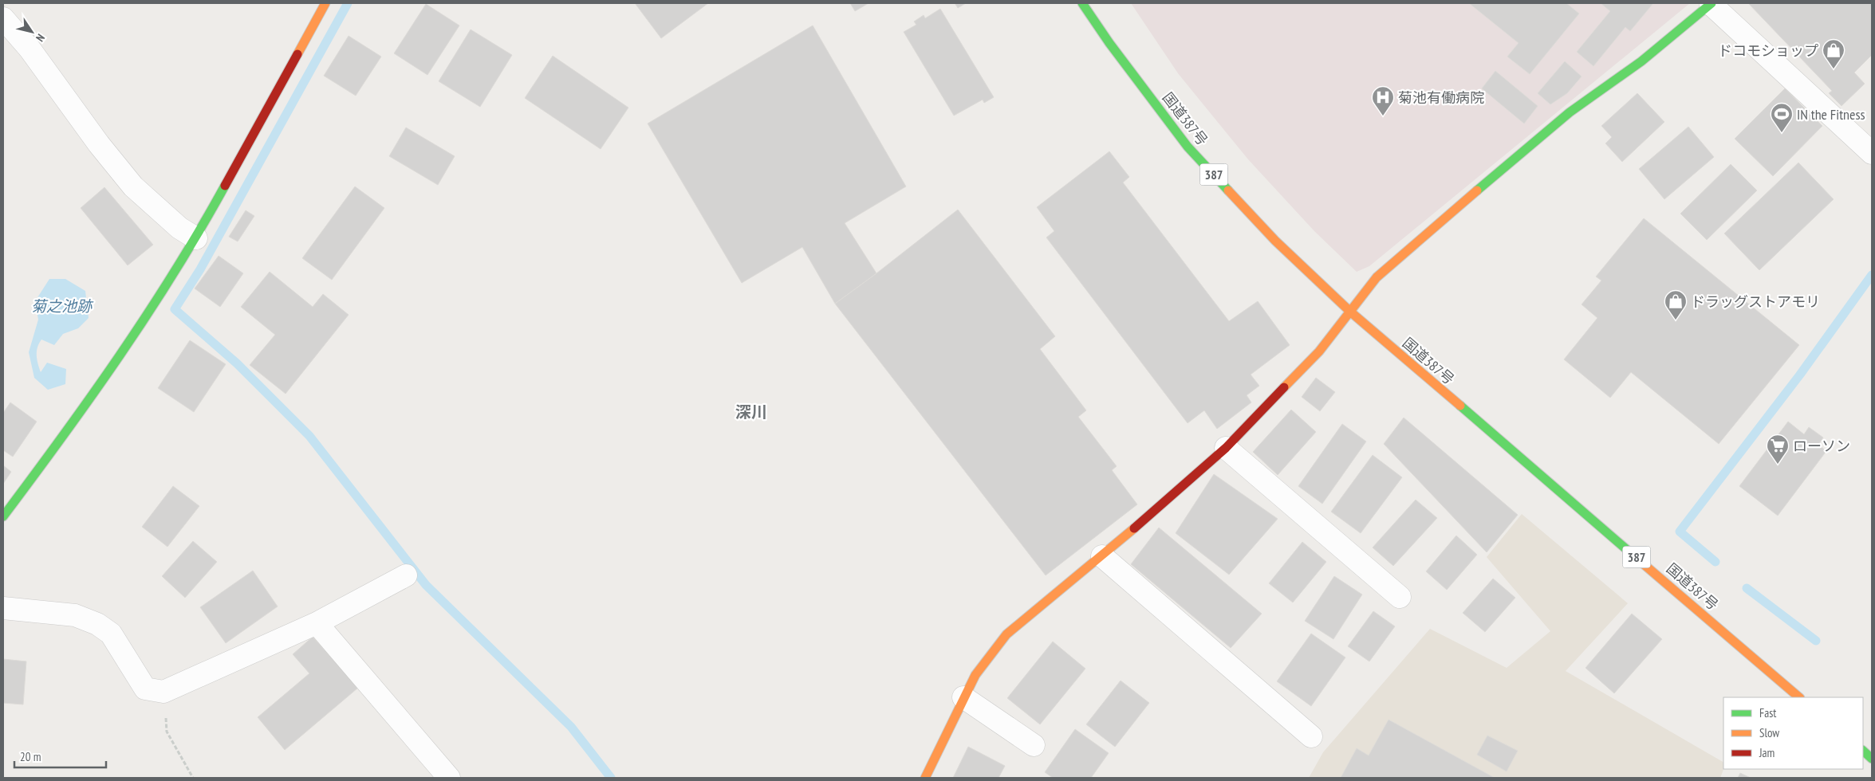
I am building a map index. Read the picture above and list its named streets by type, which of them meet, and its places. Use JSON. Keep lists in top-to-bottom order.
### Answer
{
  "streets": {
    "main road": ["国道387号", "387"]
  },
  "districts": ["深川"],
  "water": ["菊之池跡"],
  "places": {
    "shop": ["ドコモショップ", "ドラッグストアモリ"],
    "hospital": ["菊池有働病院"],
    "sports": ["IN the Fitness"],
    "supermarket": ["ローソン"]
  },
  "legend": ["Fast", "Slow", "Jam"],
  "scale_bar": "20 m",
  "north": "bottom right"
}
